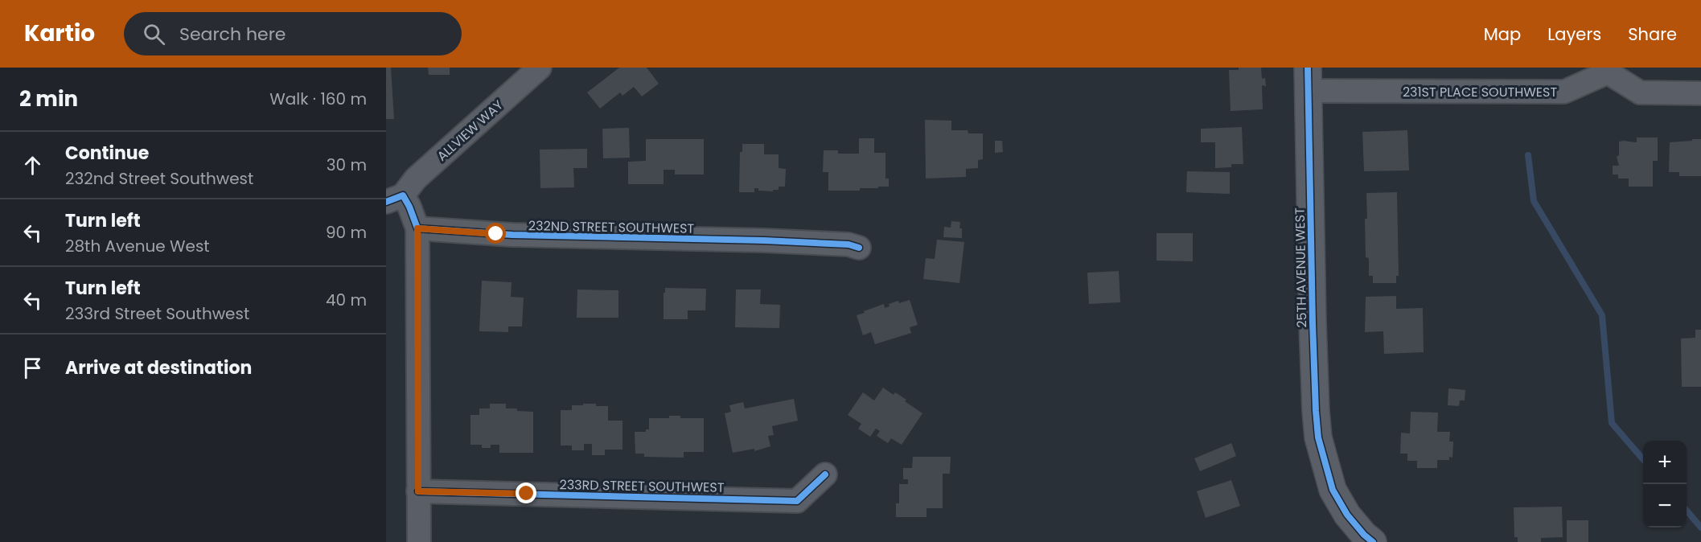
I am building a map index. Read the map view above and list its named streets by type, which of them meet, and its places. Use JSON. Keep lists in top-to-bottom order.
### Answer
{
  "streets": {
    "street": [
      "231ST PLACE SOUTHWEST",
      "ALLVIEW WAY",
      "232ND STREET SOUTHWEST",
      "25TH AVENUE WEST",
      "233RD STREET SOUTHWEST"
    ]
  },
  "crossings": [
    ["231ST PLACE SOUTHWEST", "25TH AVENUE WEST"]
  ],
  "page": {
    "header": "Kartio",
    "search": "Search here",
    "nav": ["Map", "Layers", "Share"],
    "heading": ["2 min", "Walk · 160 m"],
    "list": [
      ["Continue", "232nd Street Southwest", "30 m"],
      ["Turn left", "28th Avenue West", "90 m"],
      ["Turn left", "233rd Street Southwest", "40 m"],
      "Arrive at destination"
    ],
    "map_buttons": ["+", "−"]
  }
}
